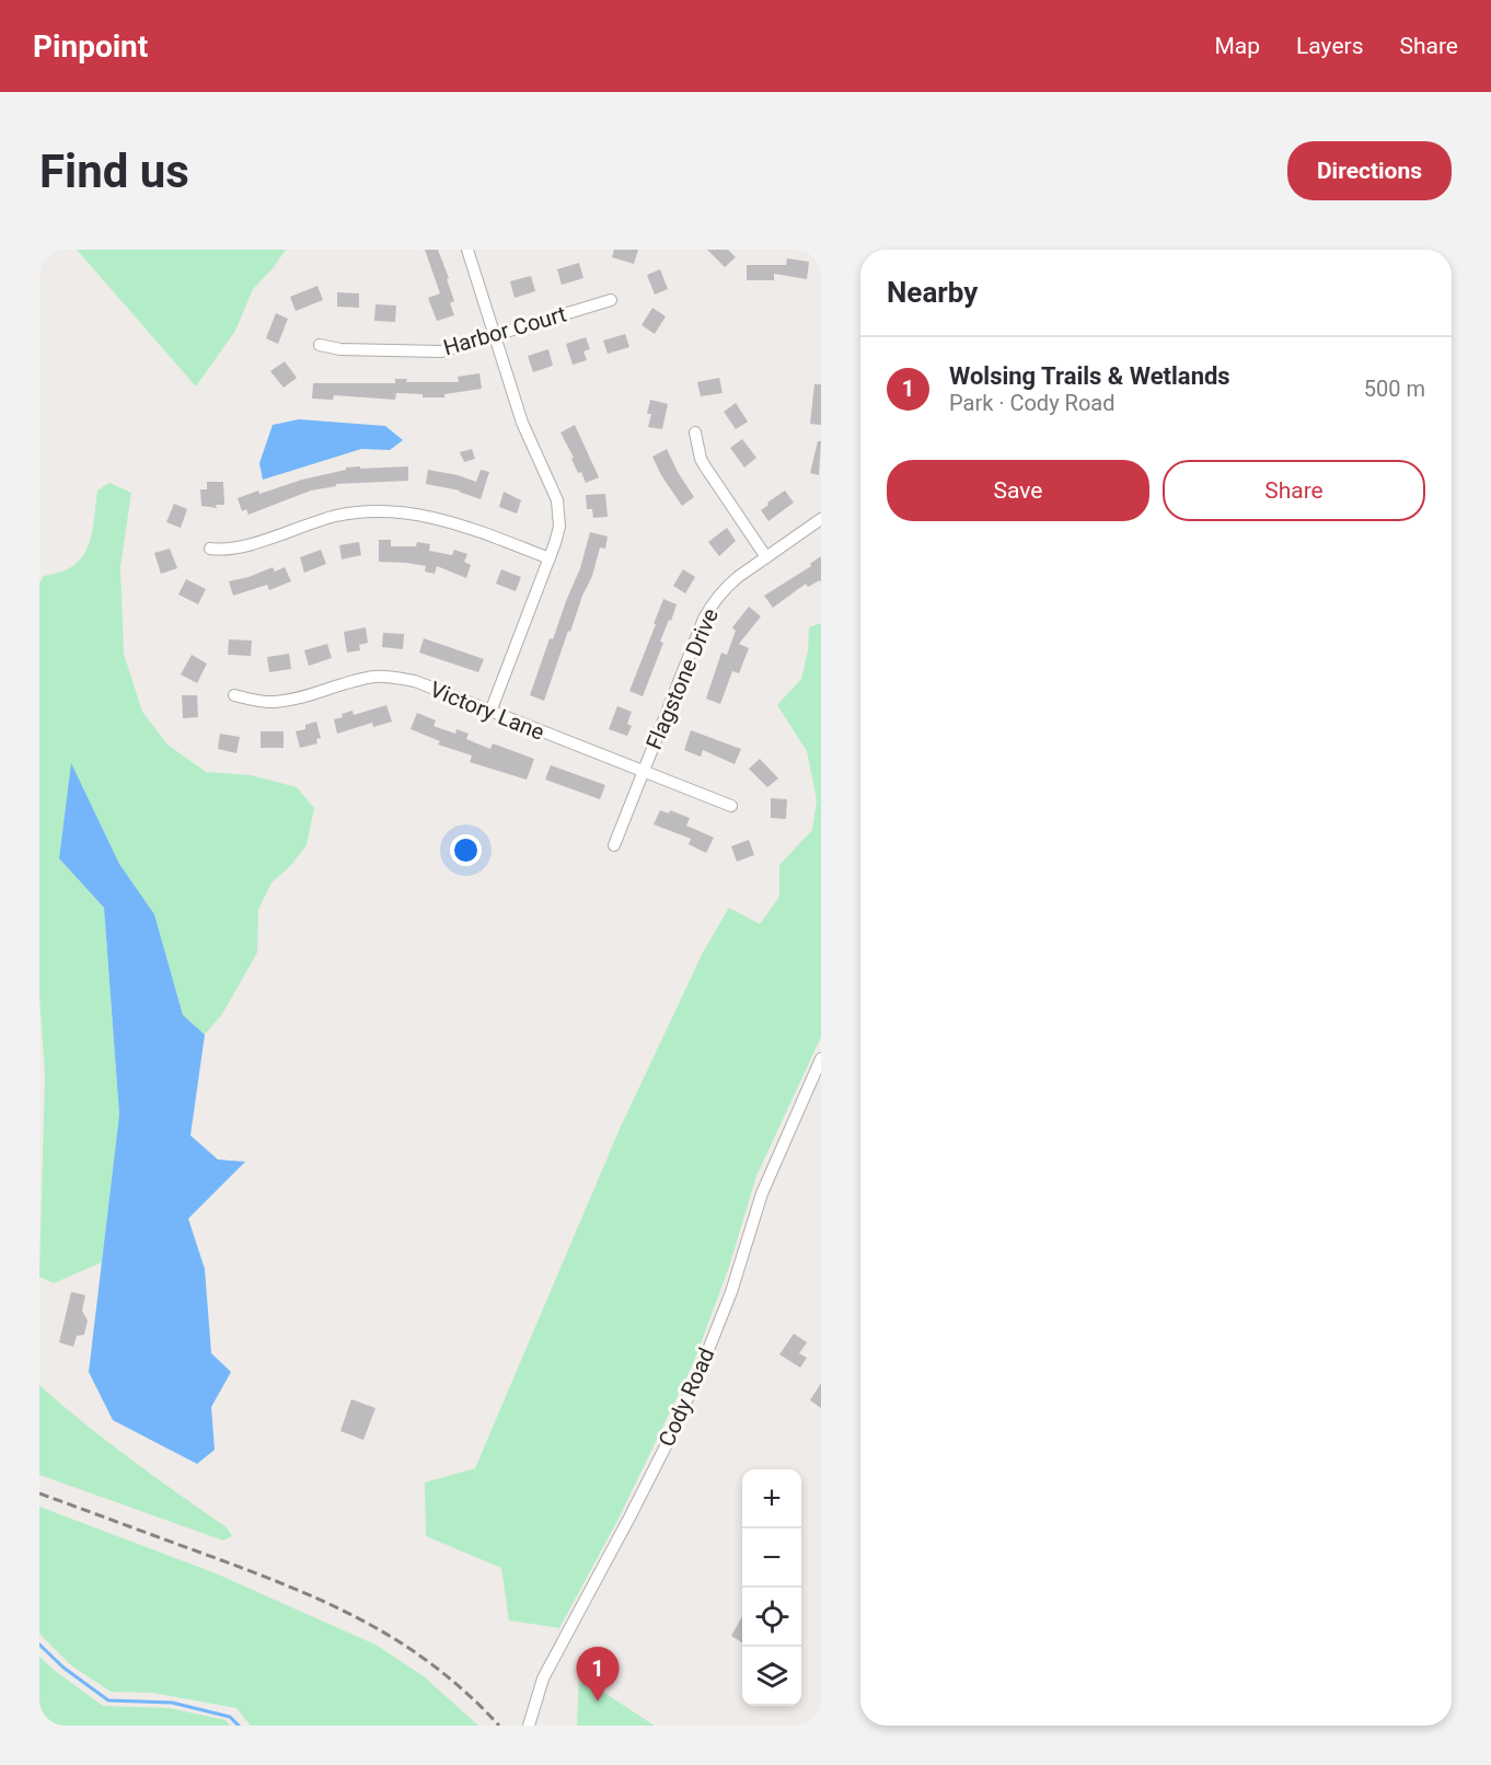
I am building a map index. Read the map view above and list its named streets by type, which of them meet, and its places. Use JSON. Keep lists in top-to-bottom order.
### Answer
{
  "streets": {
    "street": [
      "Harbor Court",
      "Flagstone Drive",
      "Victory Lane",
      "Cody Road"
    ]
  },
  "crossings": [
    ["Flagstone Drive", "Victory Lane"]
  ],
  "page": {
    "header": "Pinpoint",
    "nav": ["Map", "Layers", "Share"],
    "buttons": [
      "Directions",
      ["Save", "Share"]
    ],
    "title": "Find us",
    "heading": "Nearby",
    "list": [
      {
        "mark": "1",
        "name": "Wolsing Trails & Wetlands",
        "note": "Park · Cody Road",
        "value": "500 m"
      }
    ],
    "map_buttons": ["+", "−"],
    "pins": "1"
  }
}
